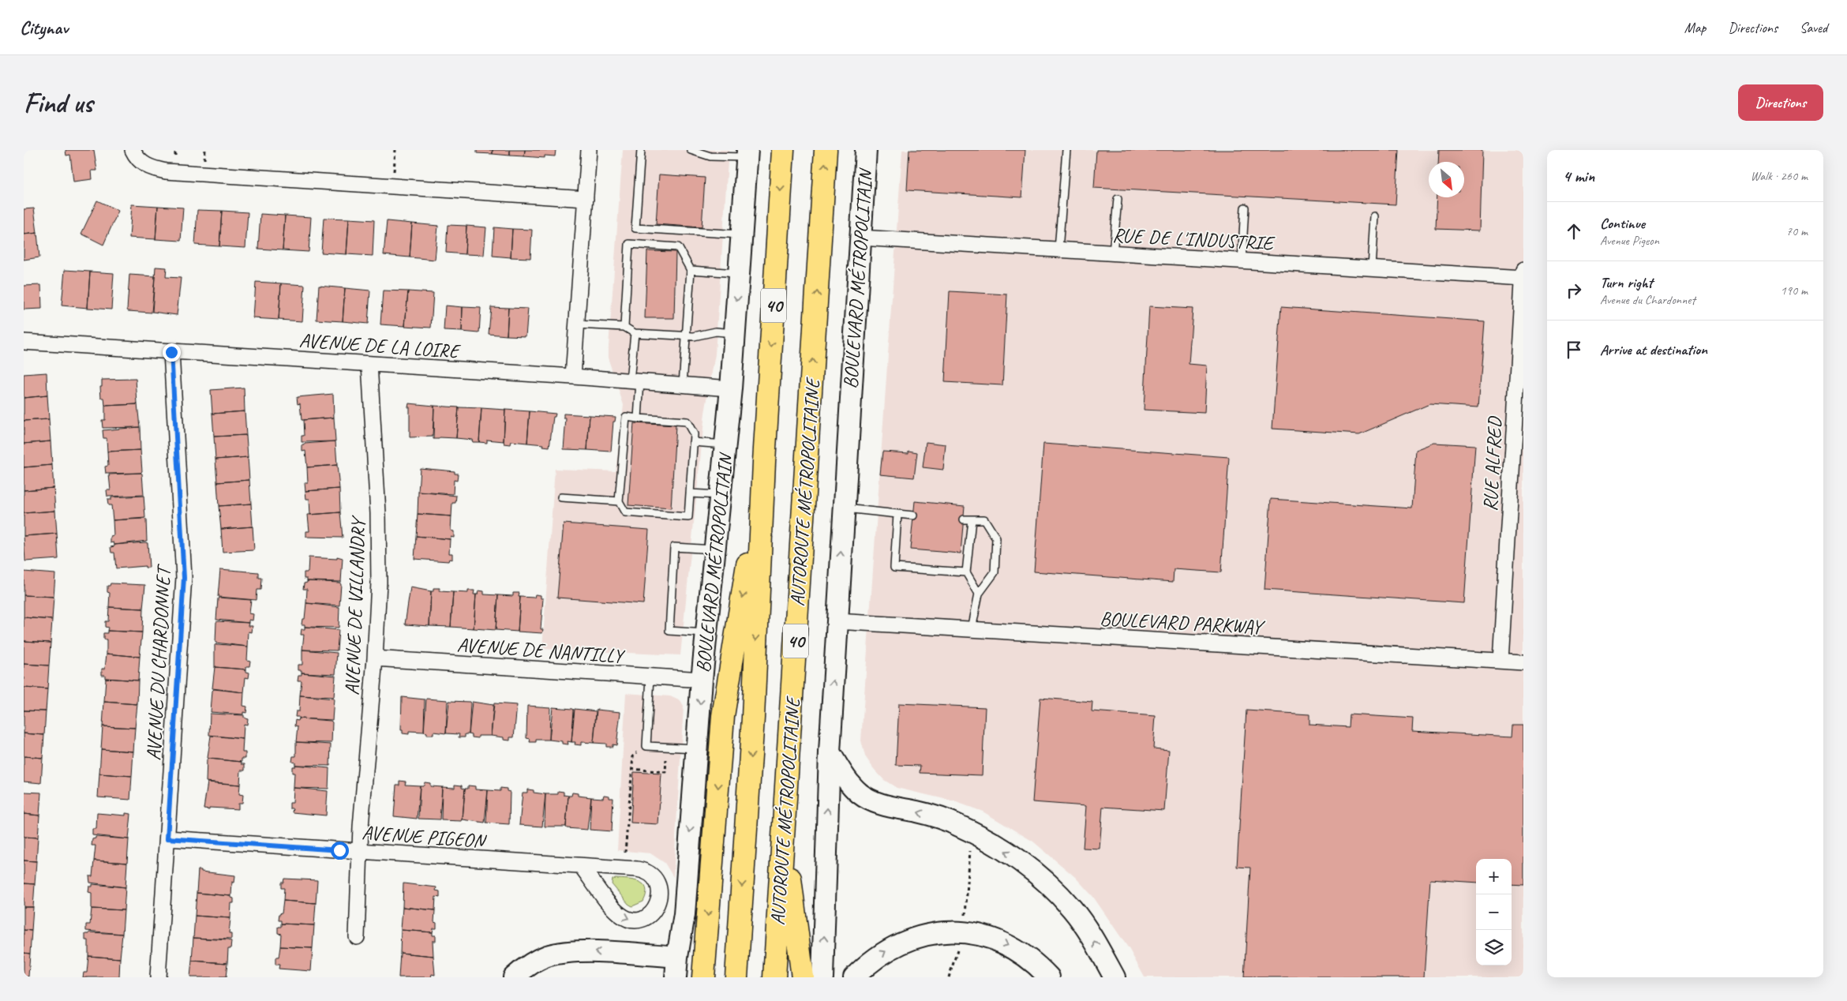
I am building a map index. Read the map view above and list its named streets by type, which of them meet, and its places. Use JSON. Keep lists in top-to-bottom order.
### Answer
{
  "streets": {
    "highway": ["40", "AUTOROUTE MÉTROPOLITAINE"],
    "main road": ["BOULEVARD MÉTROPOLITAIN"],
    "street": [
      "RUE DE L'INDUSTRIE",
      "AVENUE DE LA LOIRE",
      "RUE ALFRED",
      "AVENUE DE VILLANDRY",
      "BOULEVARD PARKWAY",
      "AVENUE DE NANTILLY",
      "AVENUE DU CHARDONNET",
      "AVENUE PIGEON"
    ]
  },
  "crossings": [
    ["RUE DE L'INDUSTRIE", "BOULEVARD MÉTROPOLITAIN"],
    ["RUE DE L'INDUSTRIE", "RUE ALFRED"],
    ["BOULEVARD MÉTROPOLITAIN", "AVENUE DE LA LOIRE"],
    ["BOULEVARD MÉTROPOLITAIN", "BOULEVARD PARKWAY"],
    ["BOULEVARD MÉTROPOLITAIN", "AVENUE DE NANTILLY"],
    ["AVENUE DE LA LOIRE", "AVENUE DE VILLANDRY"],
    ["AVENUE DE LA LOIRE", "AVENUE DU CHARDONNET"],
    ["RUE ALFRED", "BOULEVARD PARKWAY"],
    ["AVENUE DE VILLANDRY", "AVENUE DE NANTILLY"],
    ["AVENUE DE VILLANDRY", "AVENUE PIGEON"],
    ["AVENUE DU CHARDONNET", "AVENUE PIGEON"]
  ],
  "north": "bottom right",
  "page": {
    "header": "Citynav",
    "nav": ["Map", "Directions", "Saved"],
    "buttons": "Directions",
    "title": "Find us",
    "heading": ["4 min", "Walk · 260 m"],
    "list": [
      ["Continue", "Avenue Pigeon", "70 m"],
      ["Turn right", "Avenue du Chardonnet", "190 m"],
      "Arrive at destination"
    ],
    "map_buttons": ["+", "−"]
  }
}
